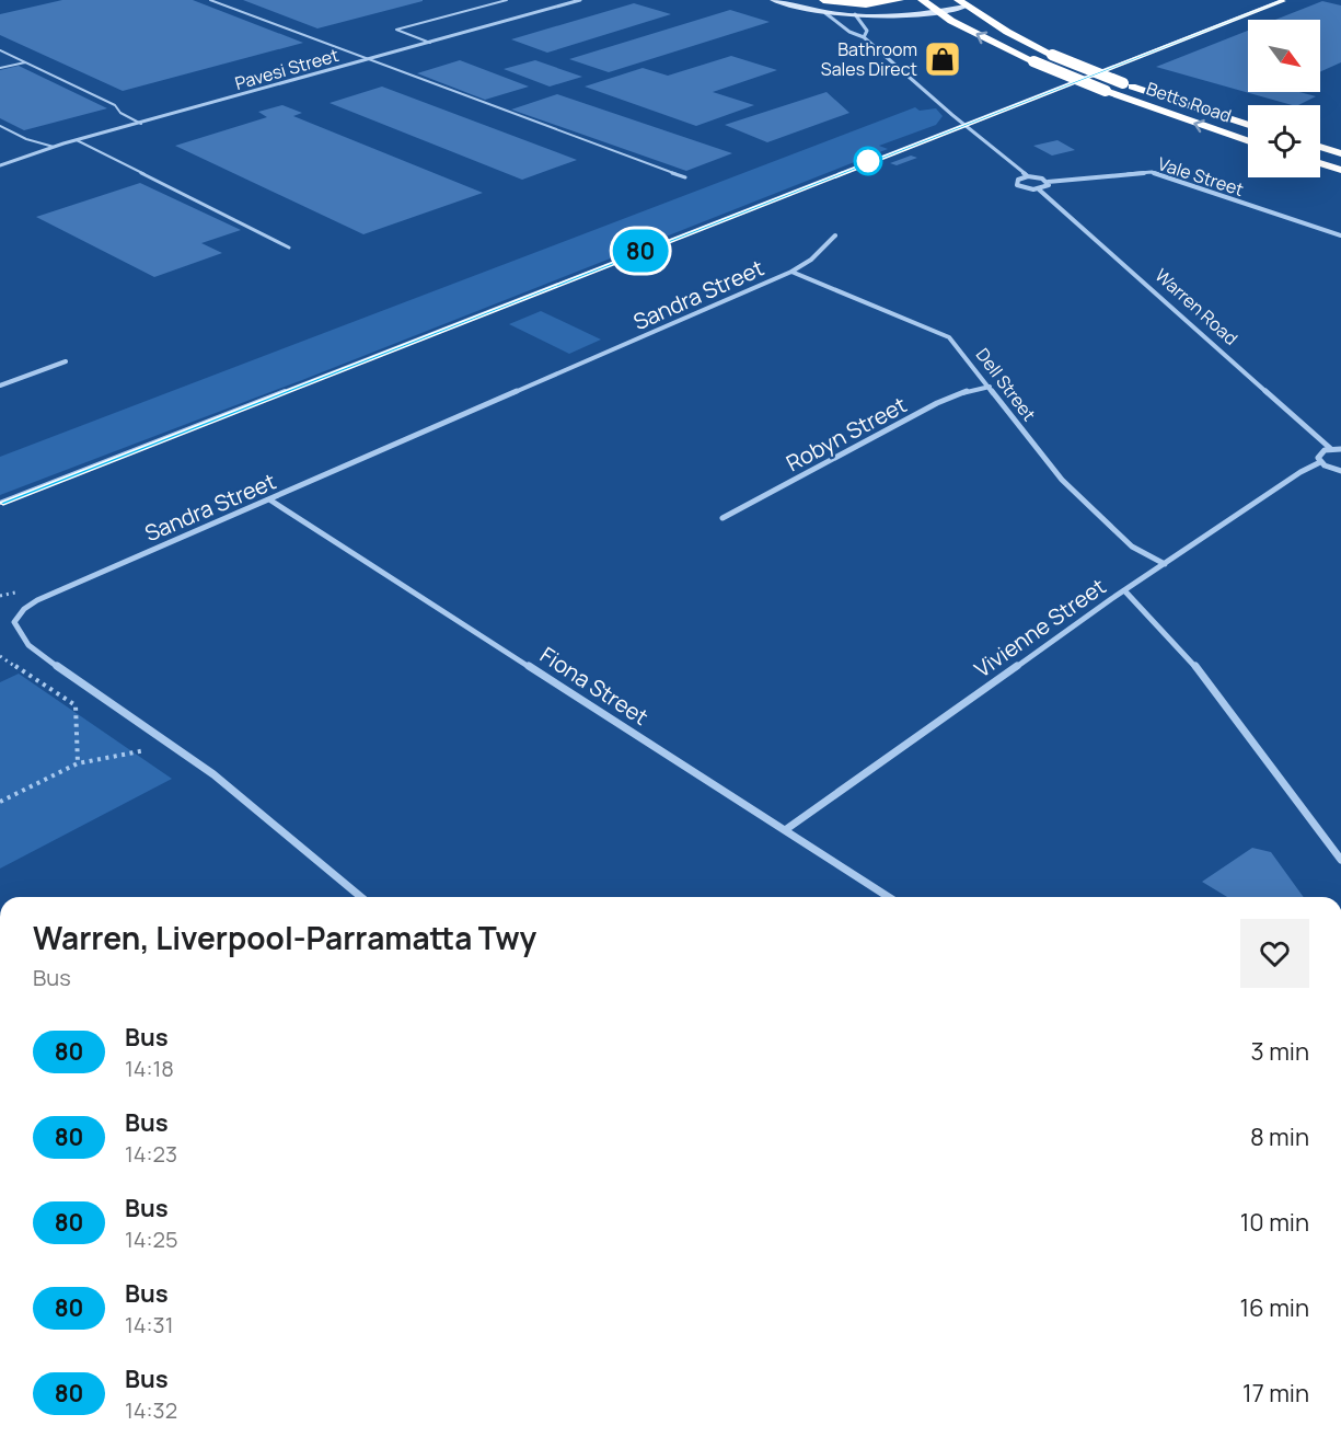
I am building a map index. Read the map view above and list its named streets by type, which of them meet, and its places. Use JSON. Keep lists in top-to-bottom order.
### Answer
{
  "streets": {
    "highway": ["Betts Road"],
    "street": [
      "Pavesi Street",
      "Vale Street",
      "Sandra Street",
      "Warren Road",
      "Dell Street",
      "Robyn Street",
      "Vivienne Street",
      "Fiona Street"
    ]
  },
  "crossings": [
    ["Sandra Street", "Dell Street"],
    ["Sandra Street", "Fiona Street"],
    ["Dell Street", "Robyn Street"],
    ["Dell Street", "Vivienne Street"],
    ["Vivienne Street", "Fiona Street"]
  ],
  "places": {
    "shop": ["Bathroom Sales Direct"]
  },
  "lines": ["bus line 80"],
  "north": "bottom right",
  "page": {
    "on_map": "80",
    "heading": ["Warren, Liverpool-Parramatta Twy", "Bus"],
    "list": [
      {
        "mark": "80",
        "name": "Bus",
        "note": "14:18",
        "value": "3 min"
      },
      {
        "mark": "80",
        "name": "Bus",
        "note": "14:23",
        "value": "8 min"
      },
      {
        "mark": "80",
        "name": "Bus",
        "note": "14:25",
        "value": "10 min"
      },
      {
        "mark": "80",
        "name": "Bus",
        "note": "14:31",
        "value": "16 min"
      },
      {
        "mark": "80",
        "name": "Bus",
        "note": "14:32",
        "value": "17 min"
      }
    ]
  }
}
